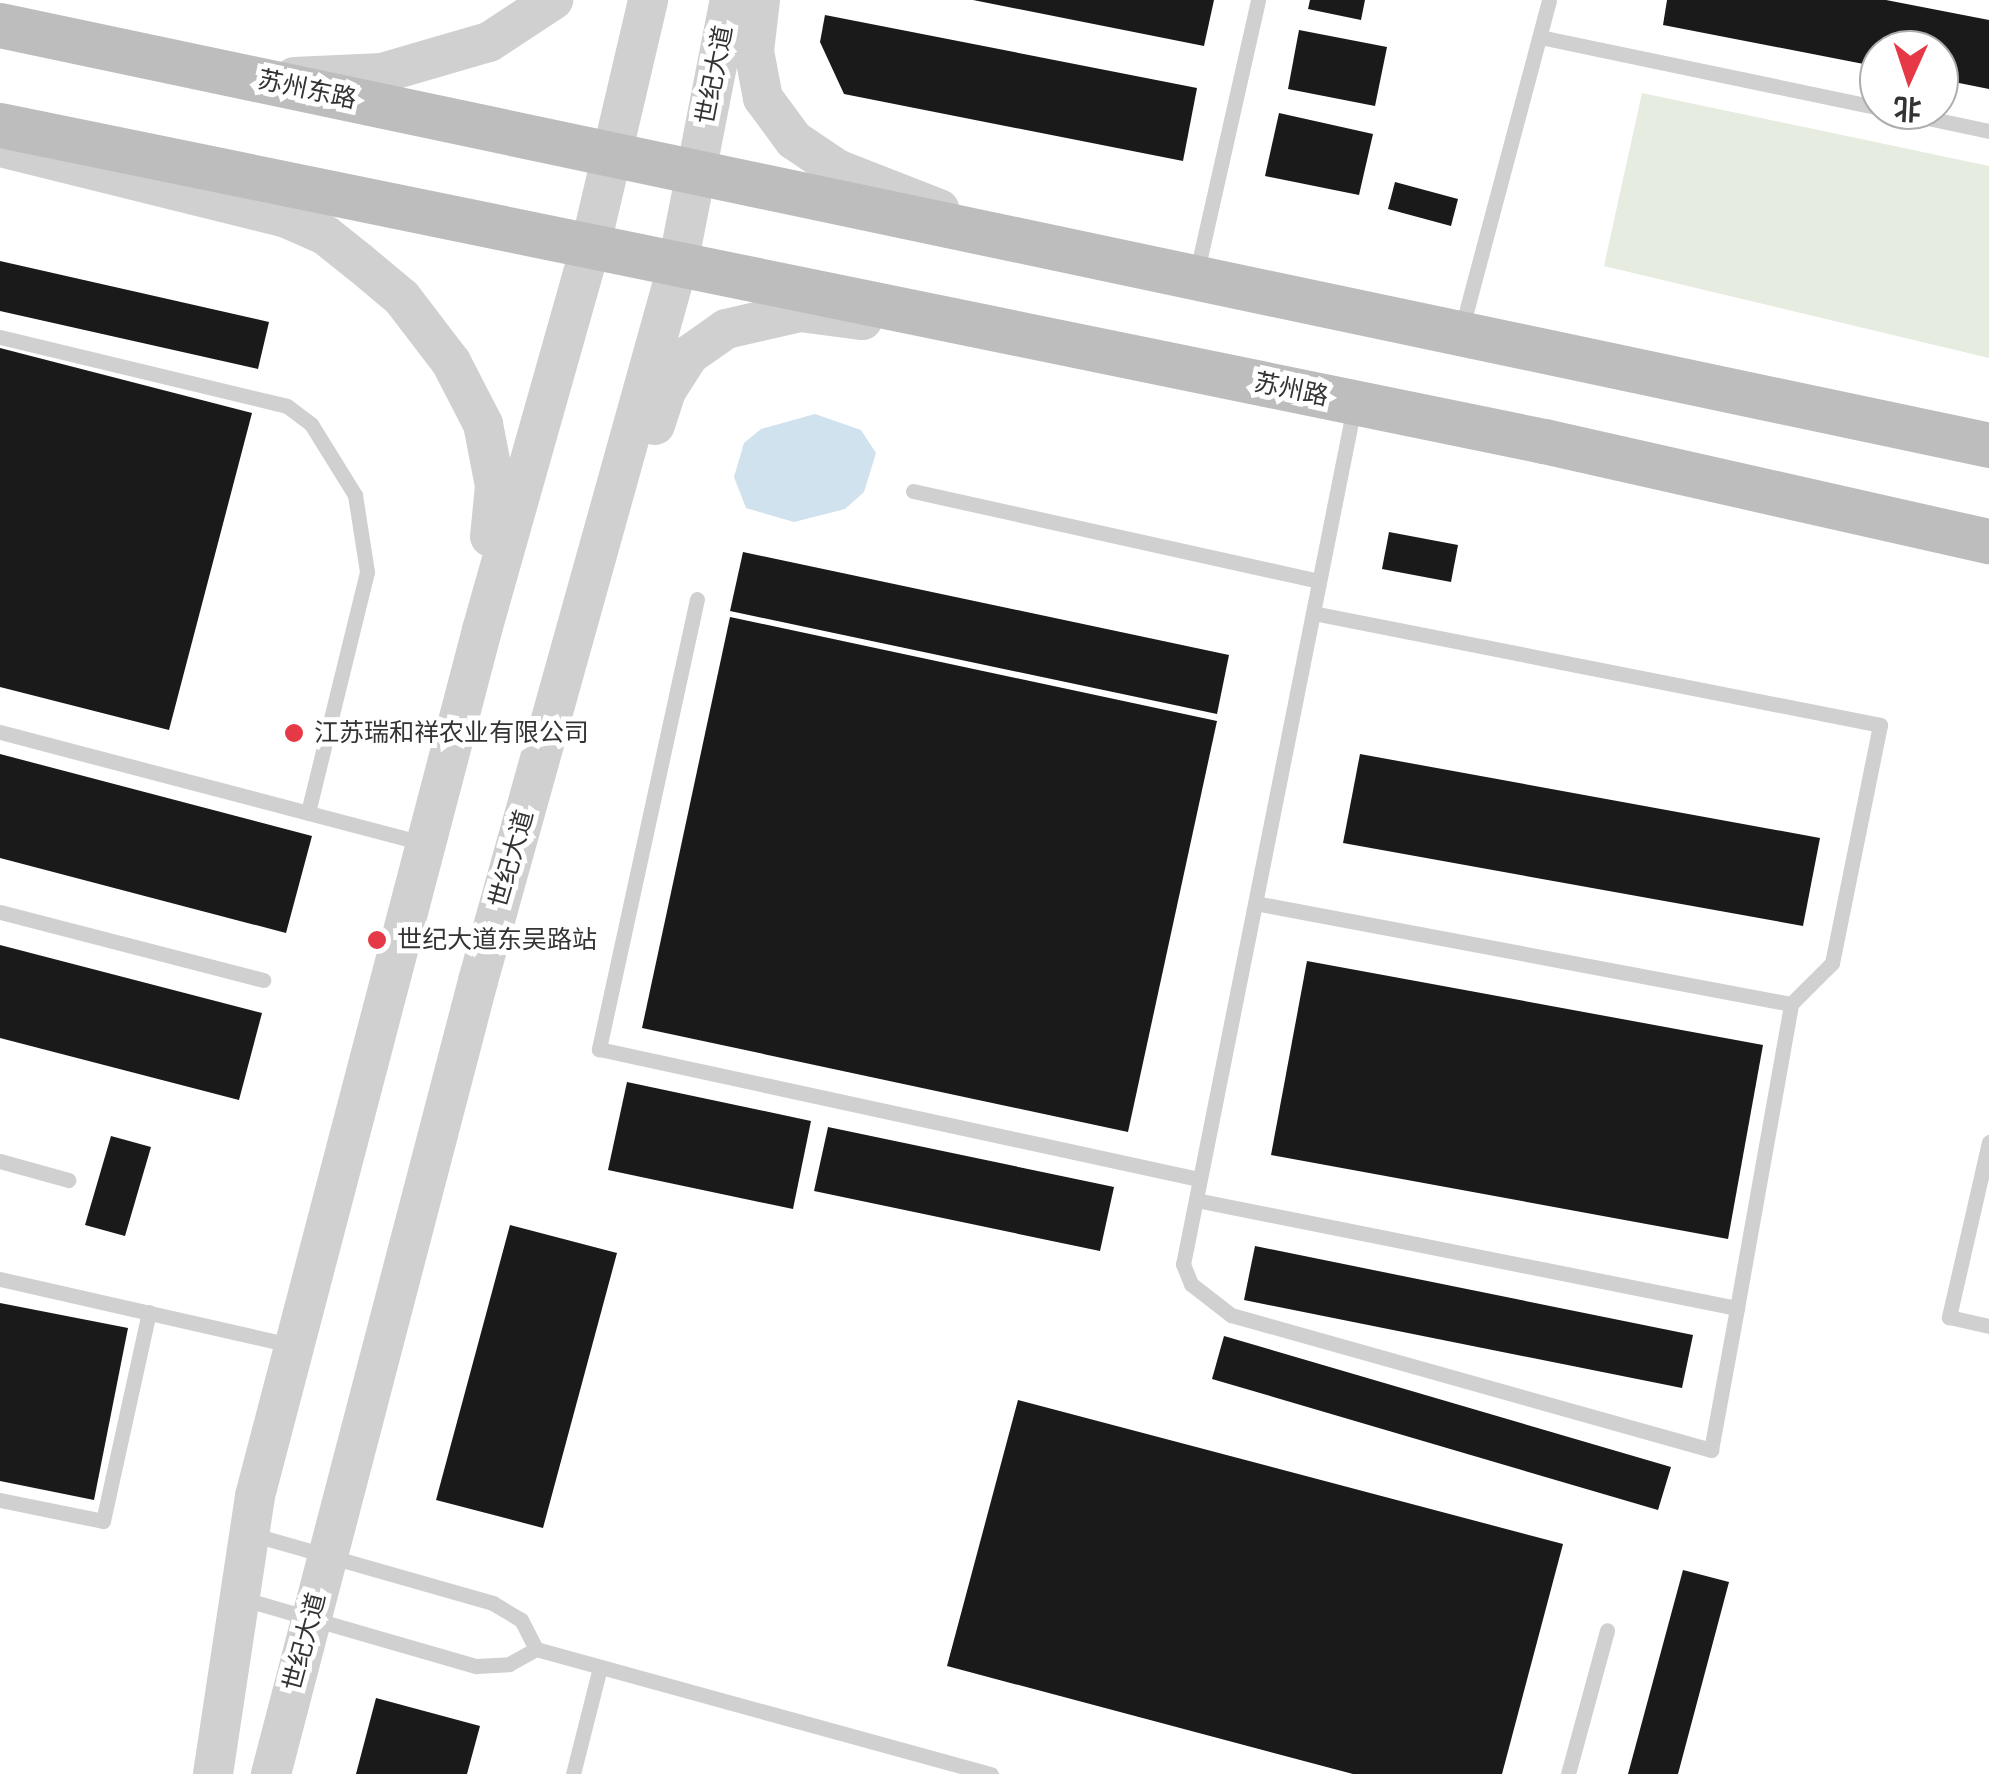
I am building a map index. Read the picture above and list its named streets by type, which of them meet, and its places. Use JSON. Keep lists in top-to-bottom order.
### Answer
{
  "streets": {
    "main road": ["苏州东路", "苏州路"],
    "street": ["世纪大道"]
  },
  "crossings": [
    ["世纪大道", "苏州路"]
  ],
  "places": ["江苏瑞和祥农业有限公司", "世纪大道东吴路站"],
  "north": "bottom"
}
